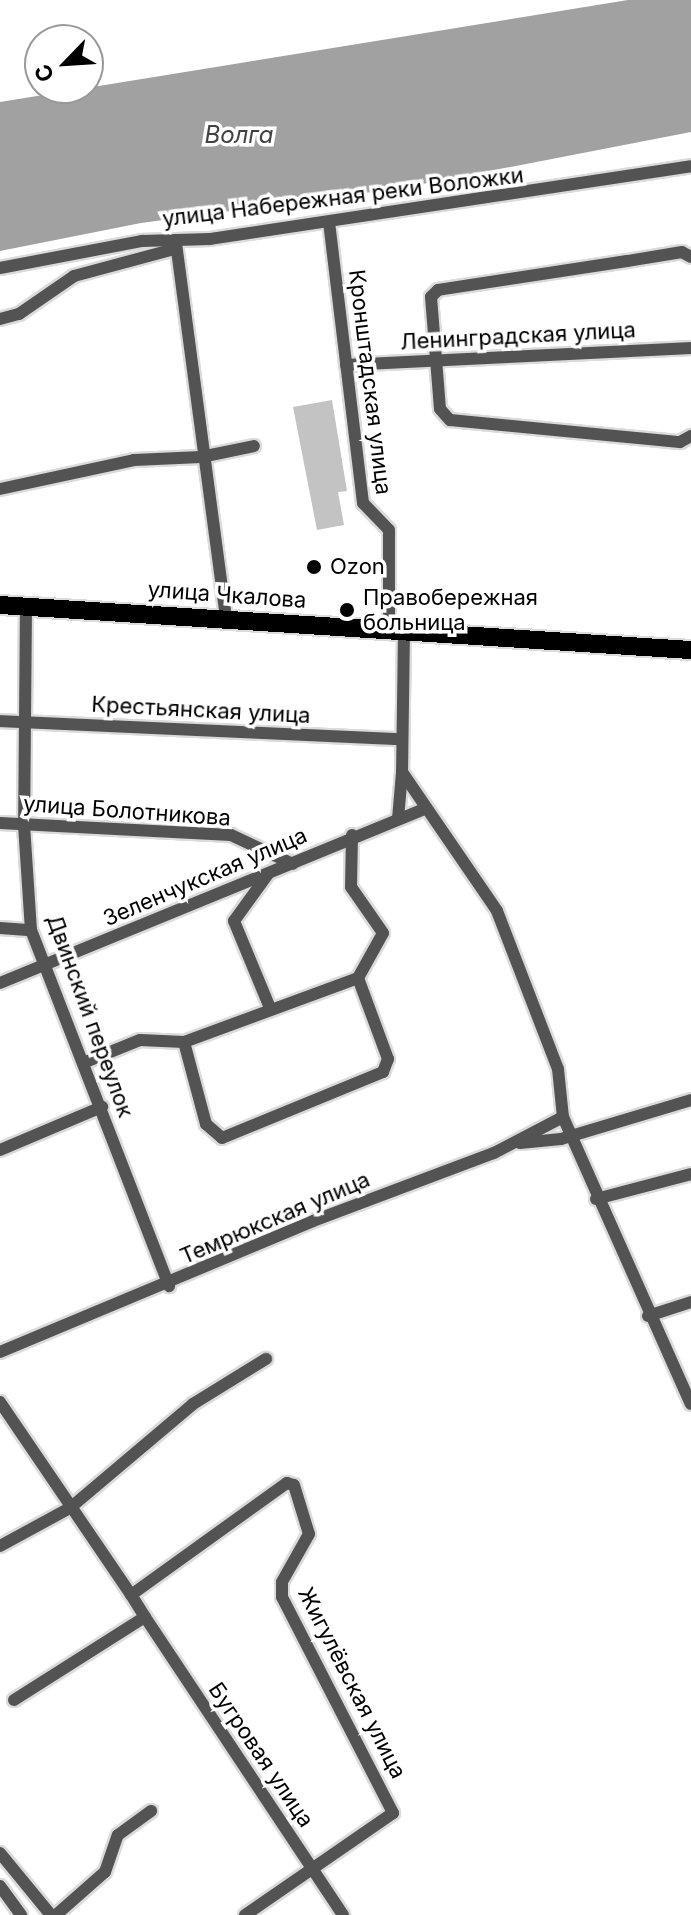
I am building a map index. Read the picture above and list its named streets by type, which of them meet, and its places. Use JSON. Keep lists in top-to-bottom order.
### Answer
{
  "streets": {
    "main road": ["улица Чкалова"],
    "street": [
      "улица Набережная реки Воложки",
      "Ленинградская улица",
      "Кронштадская улица",
      "Крестьянская улица",
      "улица Болотникова",
      "Зеленчукская улица",
      "Двинский переулок",
      "Темрюкская улица",
      "Жигулёвская улица",
      "Бугровая улица"
    ]
  },
  "crossings": [
    ["улица Набережная реки Воложки", "Кронштадская улица"],
    ["Ленинградская улица", "Кронштадская улица"],
    ["Кронштадская улица", "улица Чкалова"],
    ["Кронштадская улица", "Крестьянская улица"],
    ["Кронштадская улица", "Зеленчукская улица"],
    ["улица Чкалова", "Двинский переулок"],
    ["Крестьянская улица", "Двинский переулок"],
    ["улица Болотникова", "Зеленчукская улица"],
    ["улица Болотникова", "Двинский переулок"],
    ["Зеленчукская улица", "Двинский переулок"],
    ["Двинский переулок", "Темрюкская улица"],
    ["Жигулёвская улица", "Бугровая улица"]
  ],
  "water": ["Волга"],
  "places": ["Ozon", "Правобережная больница"],
  "north": "bottom left"
}
